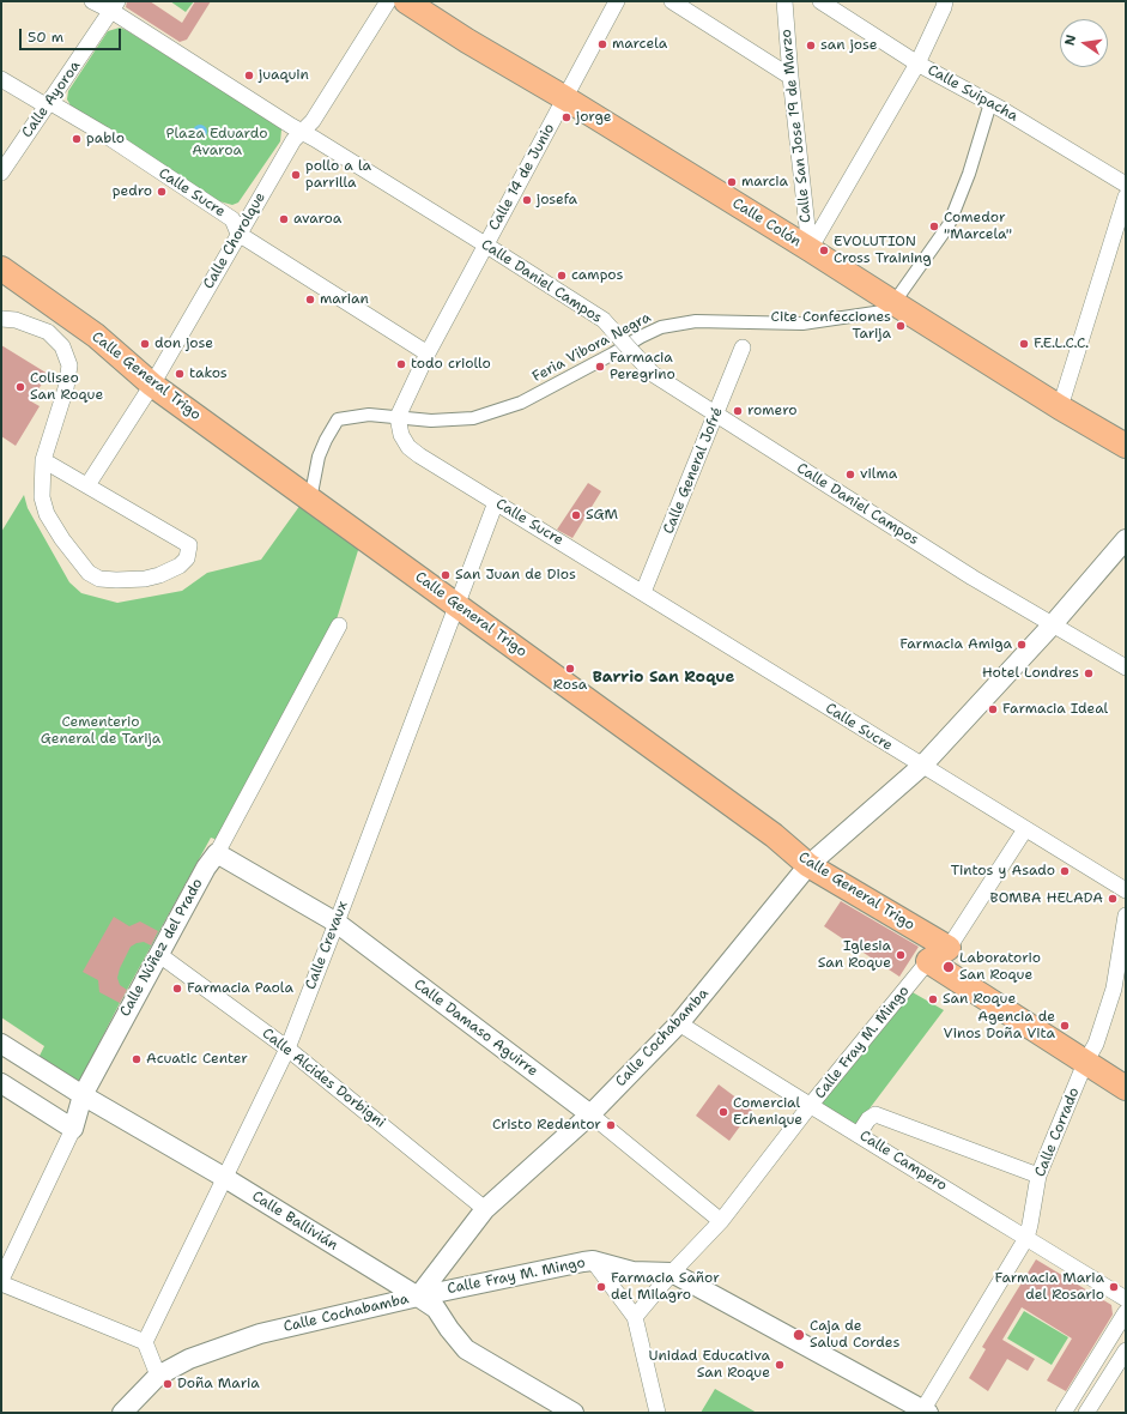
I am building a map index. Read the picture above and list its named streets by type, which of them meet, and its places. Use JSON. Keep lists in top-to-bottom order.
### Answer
{
  "streets": {
    "main road": ["Calle Colón", "Calle General Trigo", "Calle Fray M. Mingo"],
    "street": [
      "Calle Suipacha",
      "Calle Ayoroa",
      "Calle San Jose 19 de Marzo",
      "Calle 14 de Junio",
      "Calle Sucre",
      "Calle Chorolque",
      "Calle Daniel Campos",
      "Feria Vibora Negra",
      "Calle General Jofré",
      "Calle Crevaux",
      "Calle Núñez del Prado",
      "Calle Damaso Aguirre",
      "Calle Cochabamba",
      "Calle Alcides Dorbigni",
      "Calle Corrado",
      "Calle Campero",
      "Calle Ballivián"
    ]
  },
  "crossings": [
    ["Calle Suipacha", "Feria Vibora Negra"],
    ["Calle Ayoroa", "Calle Sucre"],
    ["Calle Ayoroa", "Calle Daniel Campos"],
    ["Calle San Jose 19 de Marzo", "Calle Colón"],
    ["Calle 14 de Junio", "Calle Sucre"],
    ["Calle 14 de Junio", "Calle Colón"],
    ["Calle 14 de Junio", "Calle Daniel Campos"],
    ["Calle Sucre", "Calle Chorolque"],
    ["Calle Sucre", "Feria Vibora Negra"],
    ["Calle Sucre", "Calle General Jofré"],
    ["Calle Sucre", "Calle Crevaux"],
    ["Calle Sucre", "Calle Cochabamba"],
    ["Calle Sucre", "Calle Fray M. Mingo"],
    ["Calle Colón", "Feria Vibora Negra"],
    ["Calle Chorolque", "Calle Daniel Campos"],
    ["Calle Chorolque", "Calle General Trigo"],
    ["Calle Daniel Campos", "Calle General Jofré"],
    ["Calle Daniel Campos", "Calle Cochabamba"],
    ["Feria Vibora Negra", "Calle General Trigo"],
    ["Calle General Trigo", "Calle Crevaux"],
    ["Calle General Trigo", "Calle Cochabamba"],
    ["Calle General Trigo", "Calle Fray M. Mingo"],
    ["Calle Crevaux", "Calle Damaso Aguirre"],
    ["Calle Crevaux", "Calle Alcides Dorbigni"],
    ["Calle Crevaux", "Calle Ballivián"],
    ["Calle Núñez del Prado", "Calle Damaso Aguirre"],
    ["Calle Núñez del Prado", "Calle Alcides Dorbigni"],
    ["Calle Núñez del Prado", "Calle Ballivián"],
    ["Calle Damaso Aguirre", "Calle Cochabamba"],
    ["Calle Damaso Aguirre", "Calle Fray M. Mingo"],
    ["Calle Cochabamba", "Calle Fray M. Mingo"],
    ["Calle Cochabamba", "Calle Alcides Dorbigni"],
    ["Calle Cochabamba", "Calle Campero"],
    ["Calle Cochabamba", "Calle Ballivián"],
    ["Calle Fray M. Mingo", "Calle Campero"],
    ["Calle Fray M. Mingo", "Calle Ballivián"],
    ["Calle Corrado", "Calle Campero"]
  ],
  "districts": ["Barrio San Roque"],
  "parks": ["Plaza Eduardo Avaroa", "Cementerio General de Tarija"],
  "places": [
    "marcela",
    "san jose",
    "juaquin",
    "jorge",
    "pablo",
    "pollo a la parrilla",
    "marcia",
    "pedro",
    "josefa",
    "avaroa",
    "Comedor \"Marcela\"",
    "EVOLUTION Cross Training",
    "campos",
    "marian",
    "Cite Confecciones Tarija",
    "don jose",
    "F.E.L.C.C.",
    "todo criollo",
    "Farmacia Peregrino",
    "takos",
    "Coliseo San Roque",
    "romero",
    "vilma",
    "SGM",
    "San Juan de Dios",
    "Farmacia Amiga",
    "Rosa",
    "Hotel Londres",
    "Farmacia Ideal",
    "Tintos y Asado",
    "BOMBA HELADA",
    "Iglesia San Roque",
    "Laboratorio San Roque",
    "Farmacia Paola",
    "San Roque",
    "Agencia de Vinos Doña Vita",
    "Acuatic Center",
    "Comercial Echenique",
    "Cristo Redentor",
    "Farmacia Sañor del Milagro",
    "Farmacia Maria del Rosario",
    "Caja de Salud Cordes",
    "Unidad Educativa San Roque",
    "Doña Maria"
  ],
  "scale_bar": "50 m",
  "north": "left"
}
